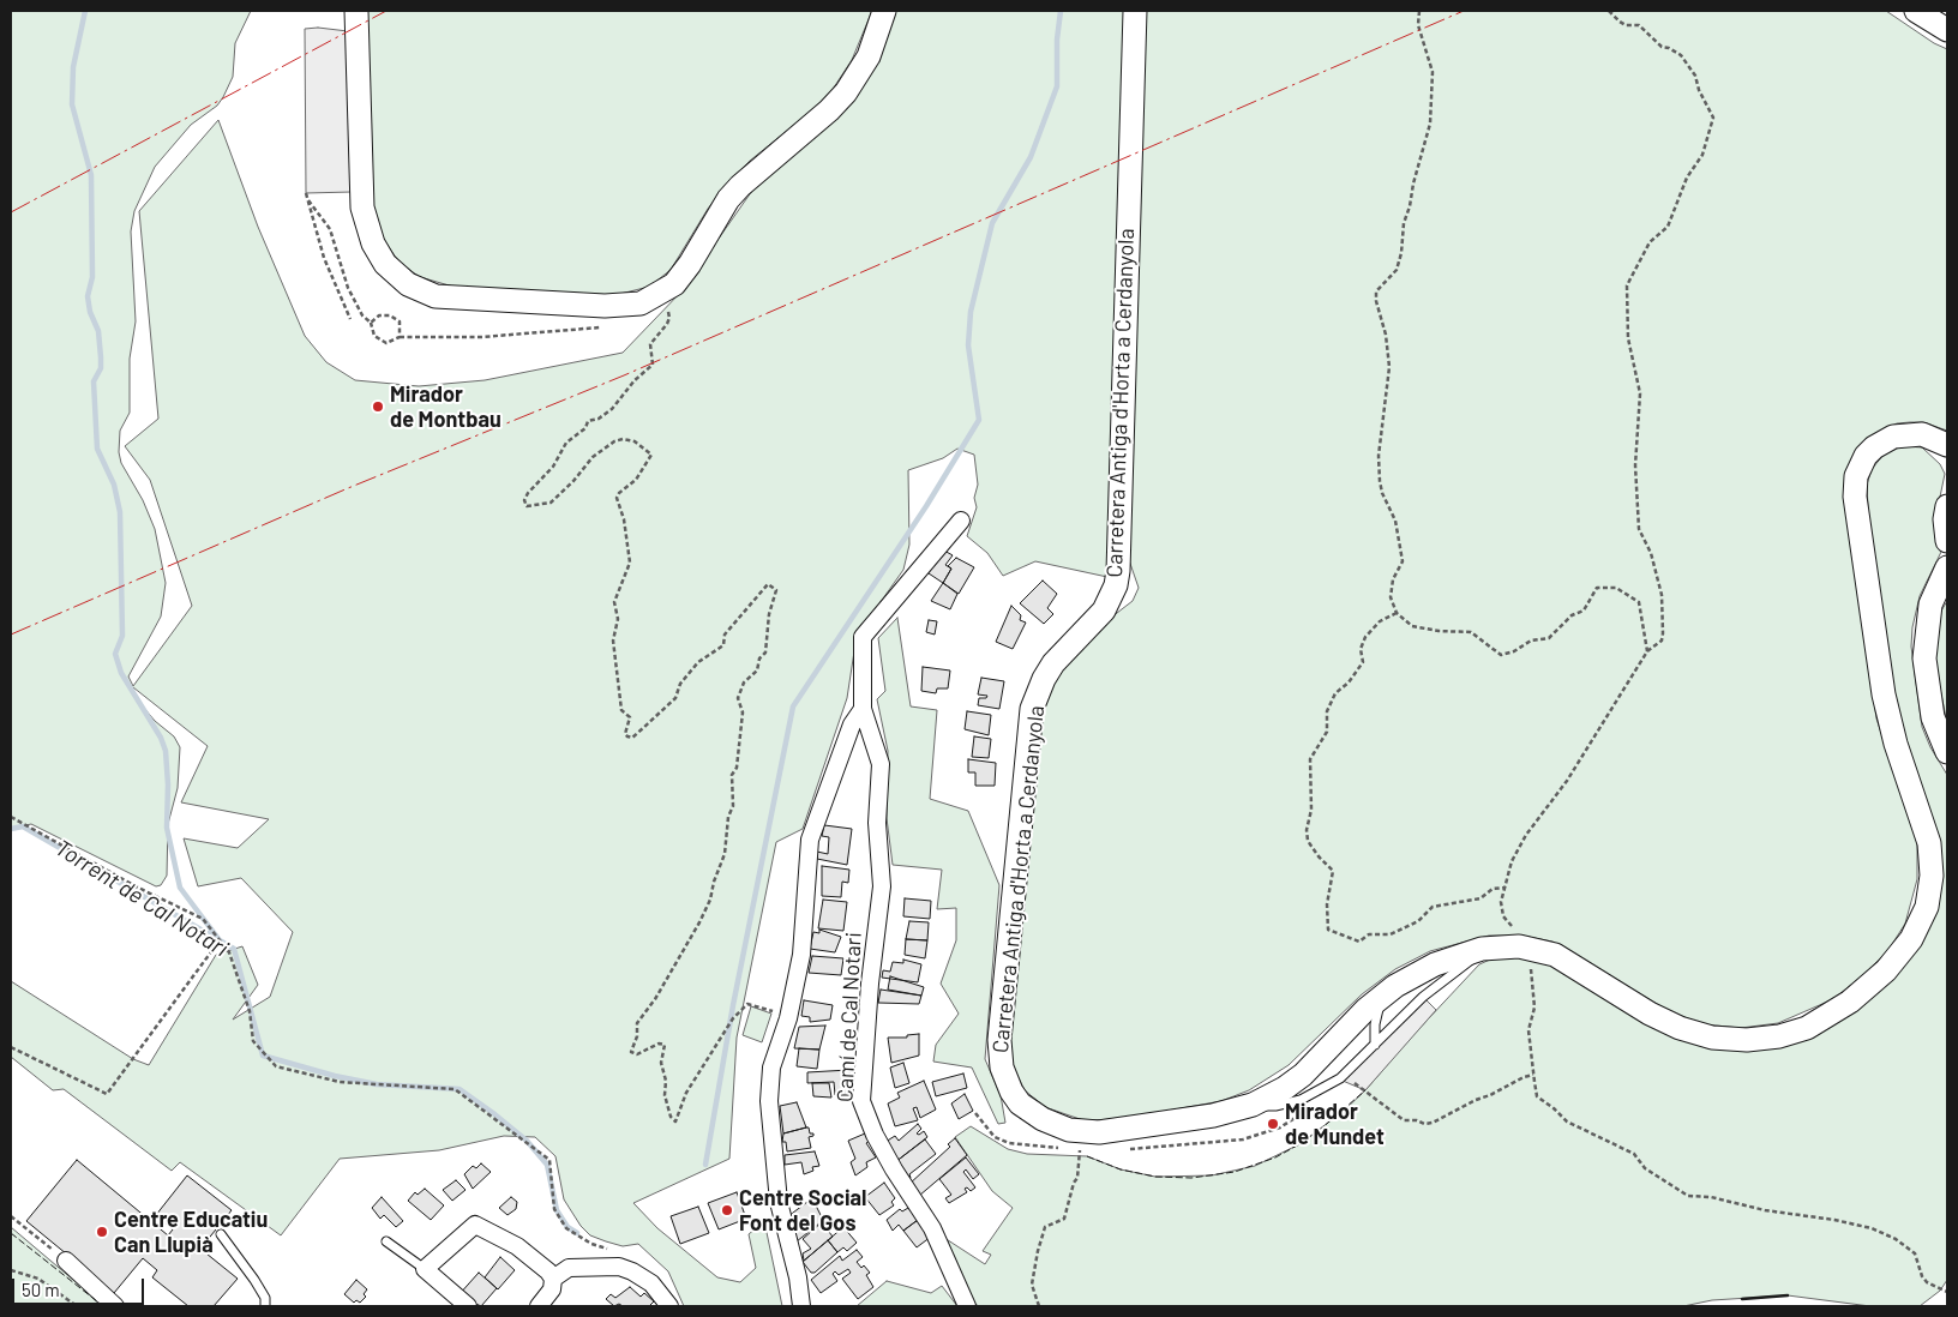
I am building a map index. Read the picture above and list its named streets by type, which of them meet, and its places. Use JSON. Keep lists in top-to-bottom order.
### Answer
{
  "streets": {
    "street": ["Carretera Antiga d'Horta a Cerdanyola", "Camí de Cal Notari"]
  },
  "water": ["Torrent de Cal Notari"],
  "places": [
    "Mirador de Montbau",
    "Mirador de Mundet",
    "Centre Social Font del Gos",
    "Centre Educatiu Can Llupià"
  ],
  "scale_bar": "50 m"
}
